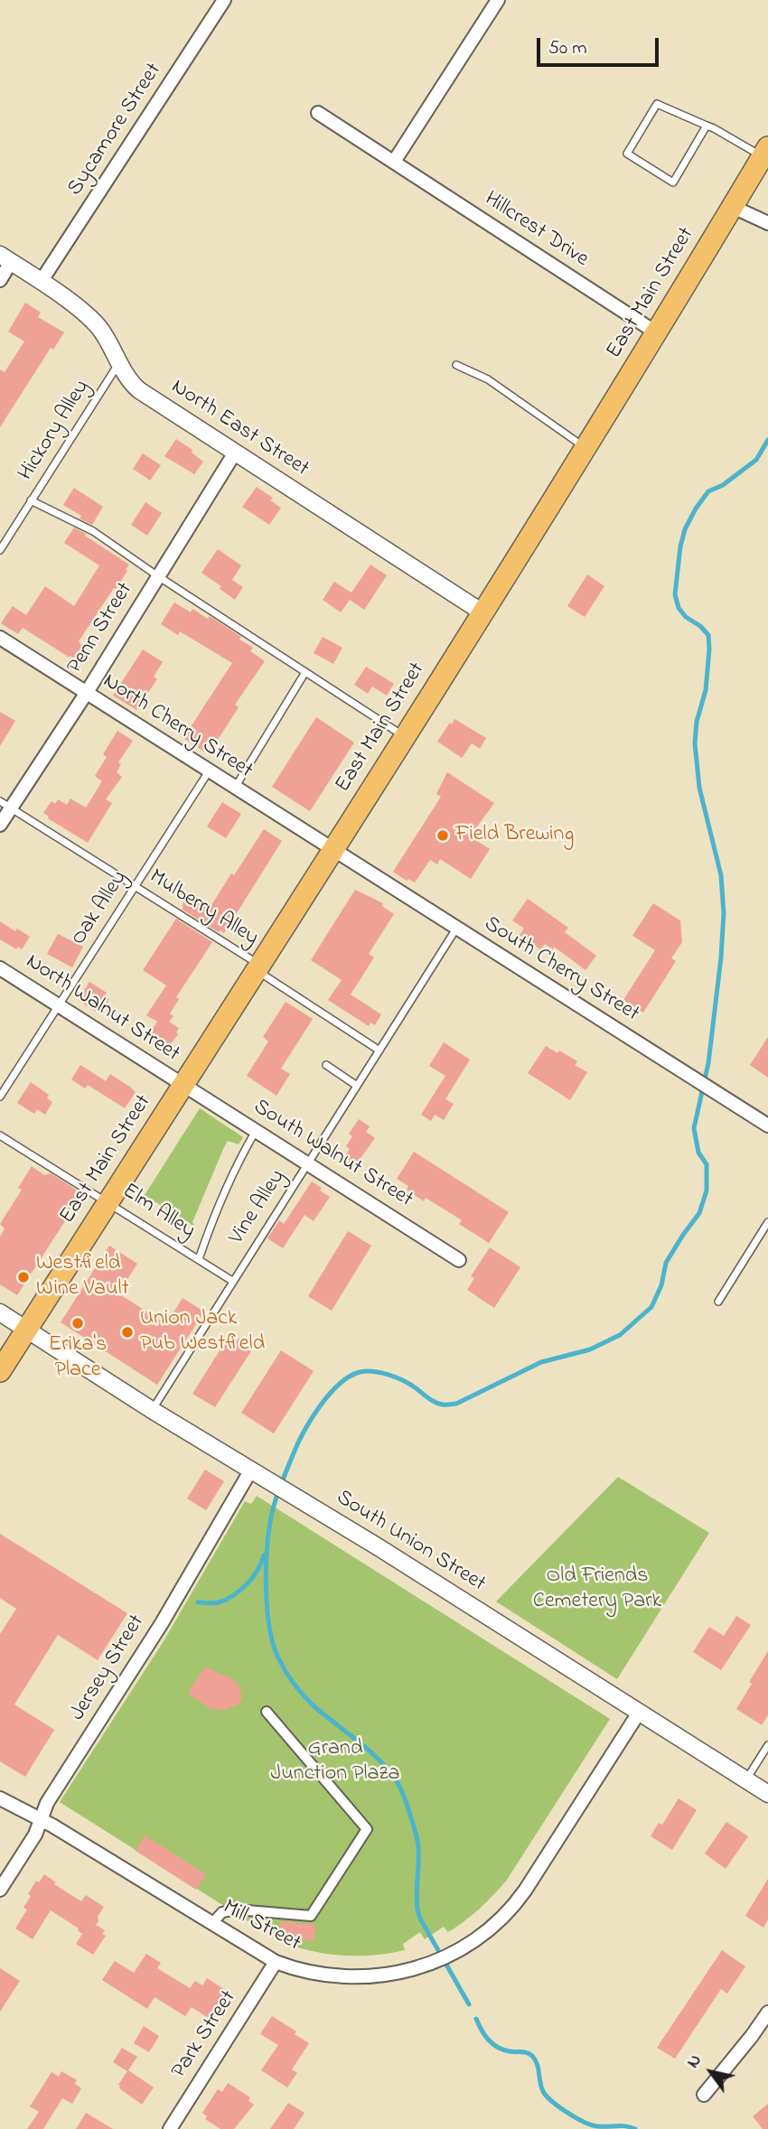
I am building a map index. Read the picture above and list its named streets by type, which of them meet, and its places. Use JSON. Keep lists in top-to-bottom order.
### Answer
{
  "streets": {
    "main road": ["East Main Street"],
    "street": [
      "Sycamore Street",
      "Hillcrest Drive",
      "North East Street",
      "Penn Street",
      "North Cherry Street",
      "South Cherry Street",
      "North Walnut Street",
      "South Walnut Street",
      "South Union Street",
      "Jersey Street",
      "Mill Street",
      "Park Street"
    ],
    "lane": [
      "Hickory Alley",
      "Oak Alley",
      "Mulberry Alley",
      "Vine Alley",
      "Elm Alley"
    ]
  },
  "crossings": [
    ["Sycamore Street", "North East Street"],
    ["Hillcrest Drive", "East Main Street"],
    ["East Main Street", "North East Street"],
    ["East Main Street", "North Cherry Street"],
    ["East Main Street", "Mulberry Alley"],
    ["East Main Street", "South Cherry Street"],
    ["East Main Street", "North Walnut Street"],
    ["East Main Street", "South Walnut Street"],
    ["East Main Street", "Elm Alley"],
    ["East Main Street", "South Union Street"],
    ["North East Street", "Hickory Alley"],
    ["North East Street", "Penn Street"],
    ["Penn Street", "North Cherry Street"],
    ["Penn Street", "Mulberry Alley"],
    ["North Cherry Street", "Oak Alley"],
    ["North Cherry Street", "South Cherry Street"],
    ["Oak Alley", "Mulberry Alley"],
    ["Oak Alley", "North Walnut Street"],
    ["Mulberry Alley", "Vine Alley"],
    ["South Cherry Street", "Vine Alley"],
    ["North Walnut Street", "South Walnut Street"],
    ["South Walnut Street", "Vine Alley"],
    ["Vine Alley", "Elm Alley"],
    ["Vine Alley", "South Union Street"],
    ["South Union Street", "Jersey Street"],
    ["South Union Street", "Mill Street"],
    ["Jersey Street", "Mill Street"],
    ["Mill Street", "Park Street"]
  ],
  "parks": ["Old Friends Cemetery Park", "Grand Junction Plaza"],
  "places": [
    "Field Brewing",
    "Westfield Wine Vault",
    "Erika's Place",
    "Union Jack Pub Westfield"
  ],
  "scale_bar": "50 m",
  "north": "top left"
}
